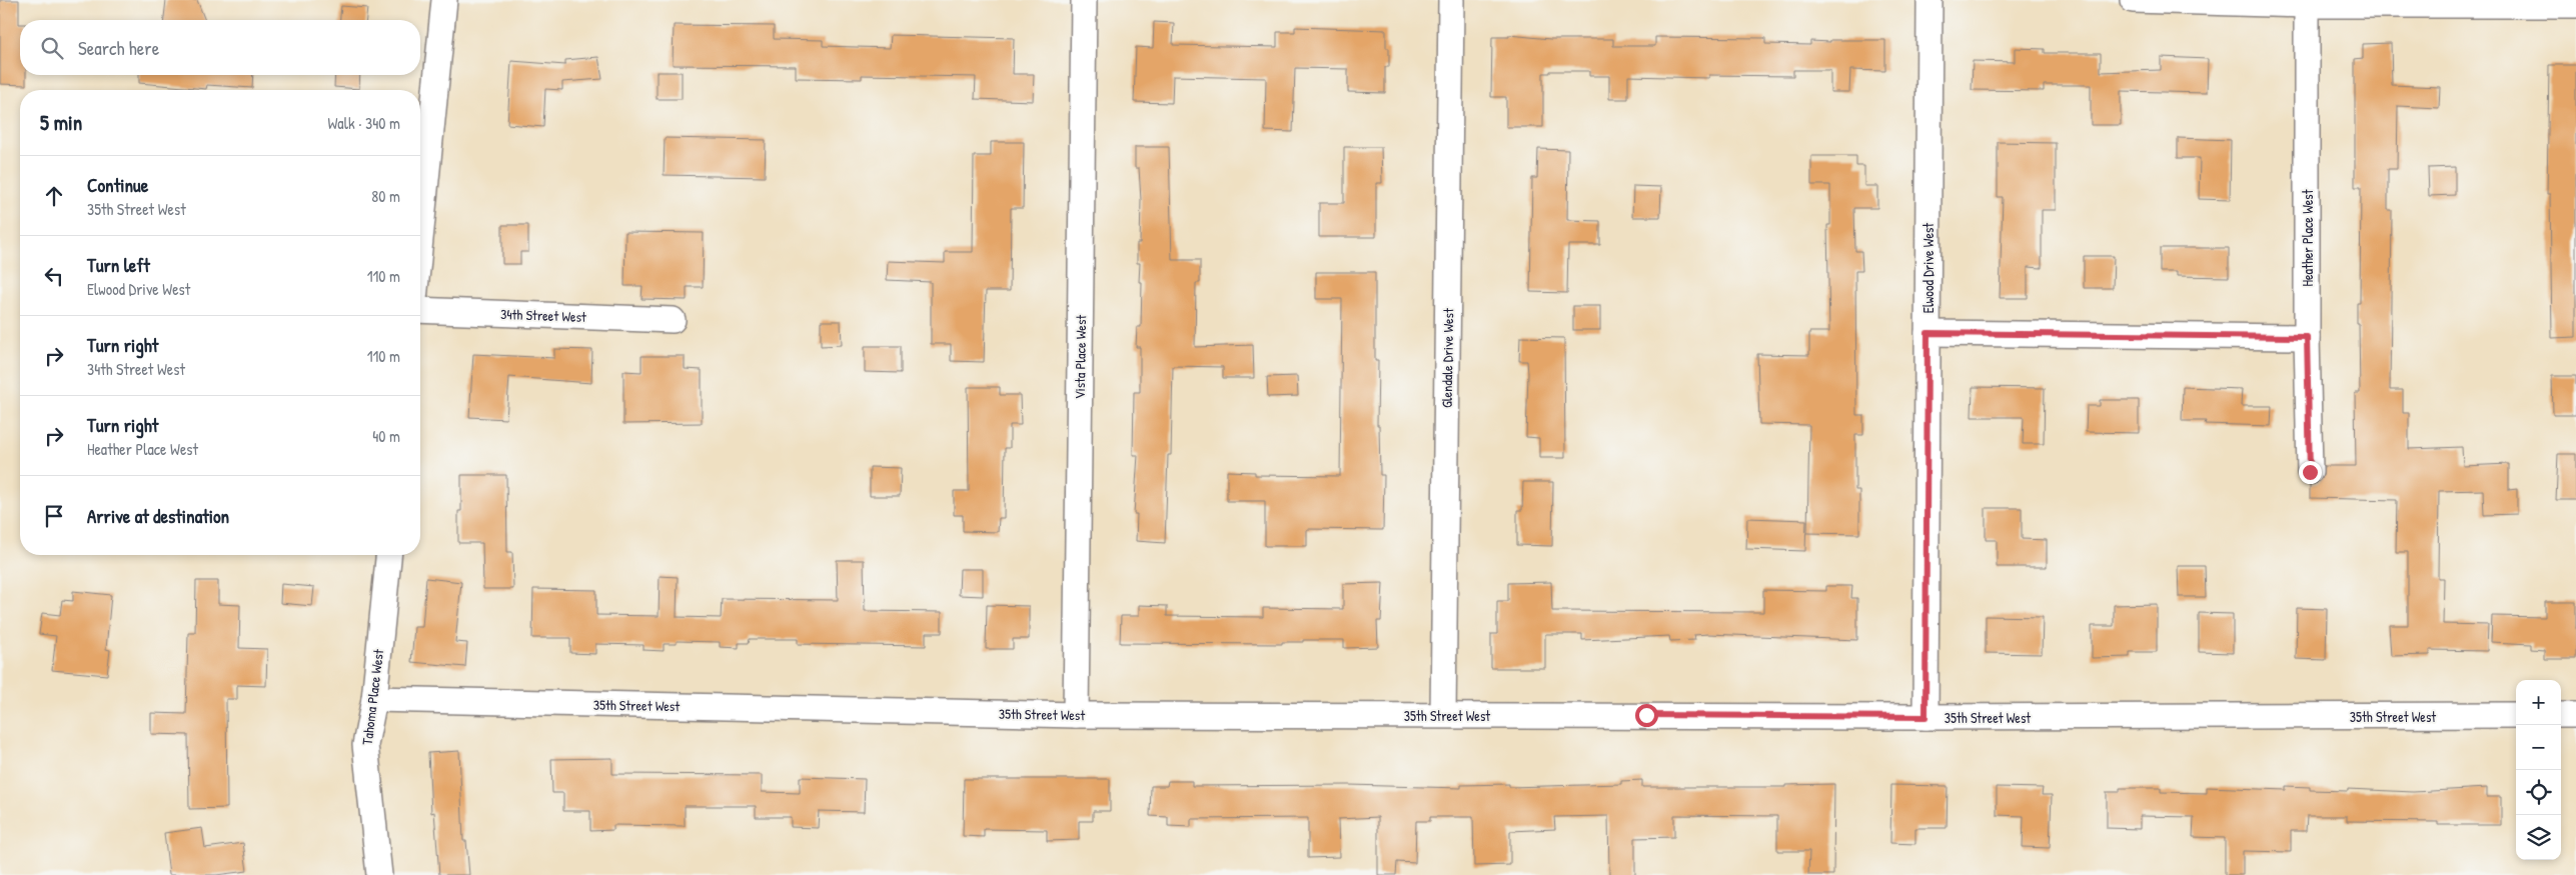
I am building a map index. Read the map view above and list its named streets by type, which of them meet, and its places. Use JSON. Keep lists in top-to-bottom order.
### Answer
{
  "streets": {
    "street": [
      "Heather Place West",
      "Elwood Drive West",
      "34th Street West",
      "Vista Place West",
      "Glendale Drive West",
      "Tahoma Place West",
      "35th Street West"
    ]
  },
  "crossings": [
    ["Elwood Drive West", "35th Street West"],
    ["Vista Place West", "35th Street West"],
    ["Glendale Drive West", "35th Street West"],
    ["Tahoma Place West", "35th Street West"]
  ],
  "page": {
    "search": "Search here",
    "heading": ["5 min", "Walk · 340 m"],
    "list": [
      ["Continue", "35th Street West", "80 m"],
      ["Turn left", "Elwood Drive West", "110 m"],
      ["Turn right", "34th Street West", "110 m"],
      ["Turn right", "Heather Place West", "40 m"],
      "Arrive at destination"
    ],
    "map_buttons": ["+", "−"]
  }
}
